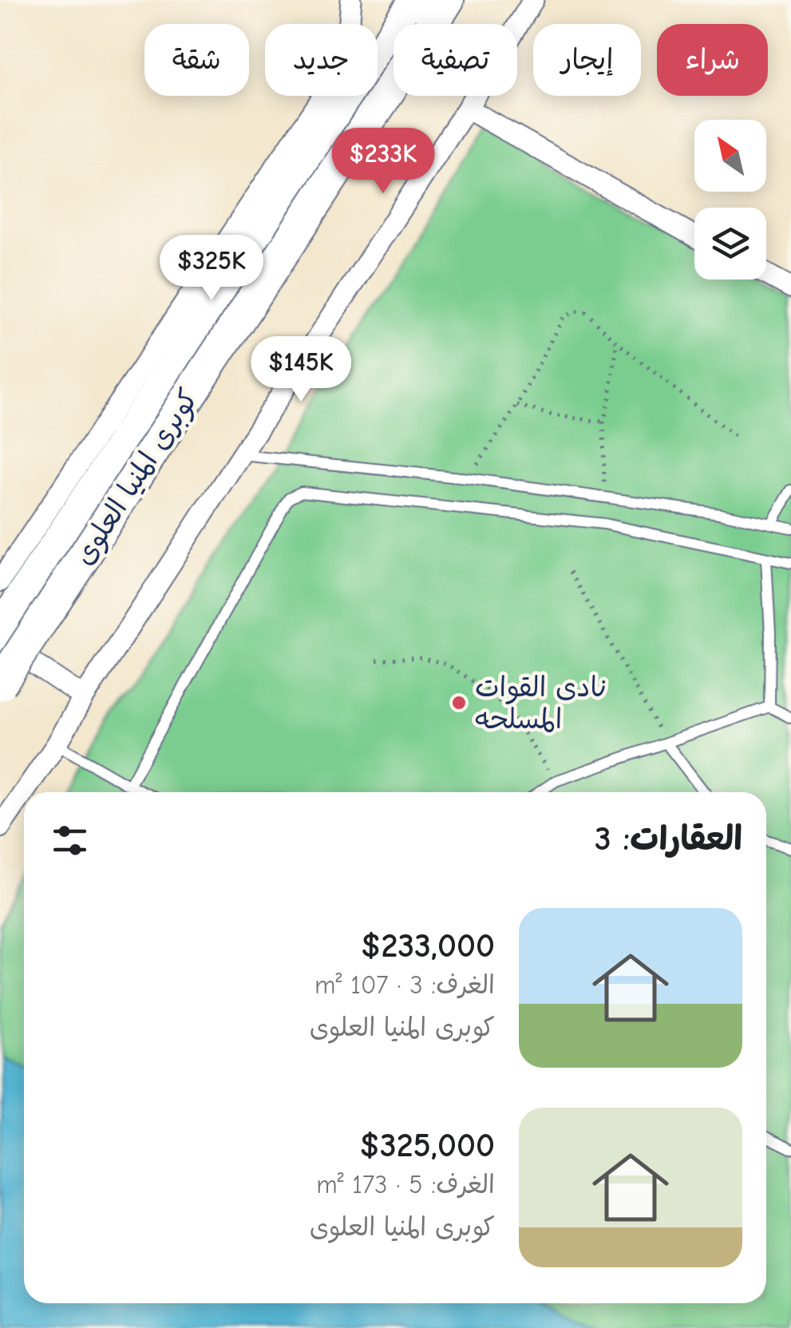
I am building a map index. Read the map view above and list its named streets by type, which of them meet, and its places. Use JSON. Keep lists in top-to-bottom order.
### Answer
{
  "streets": {
    "main road": ["كوبرى المنيا العلوى"]
  },
  "places": ["نادى القوات المسلحه"],
  "north": "top left",
  "page": {
    "chip": [
      "شراء",
      "إيجار",
      "تصفية",
      "جديد",
      "شقة"
    ],
    "price": ["$233K", "$325K", "$145K"],
    "heading": "العقارات: 3",
    "list": [
      {
        "name": "$233,000",
        "note": "الغرف: 3 · 107 m² · كوبرى المنيا العلوى"
      },
      {
        "name": "$325,000",
        "note": "الغرف: 5 · 173 m² · كوبرى المنيا العلوى"
      }
    ]
  }
}
